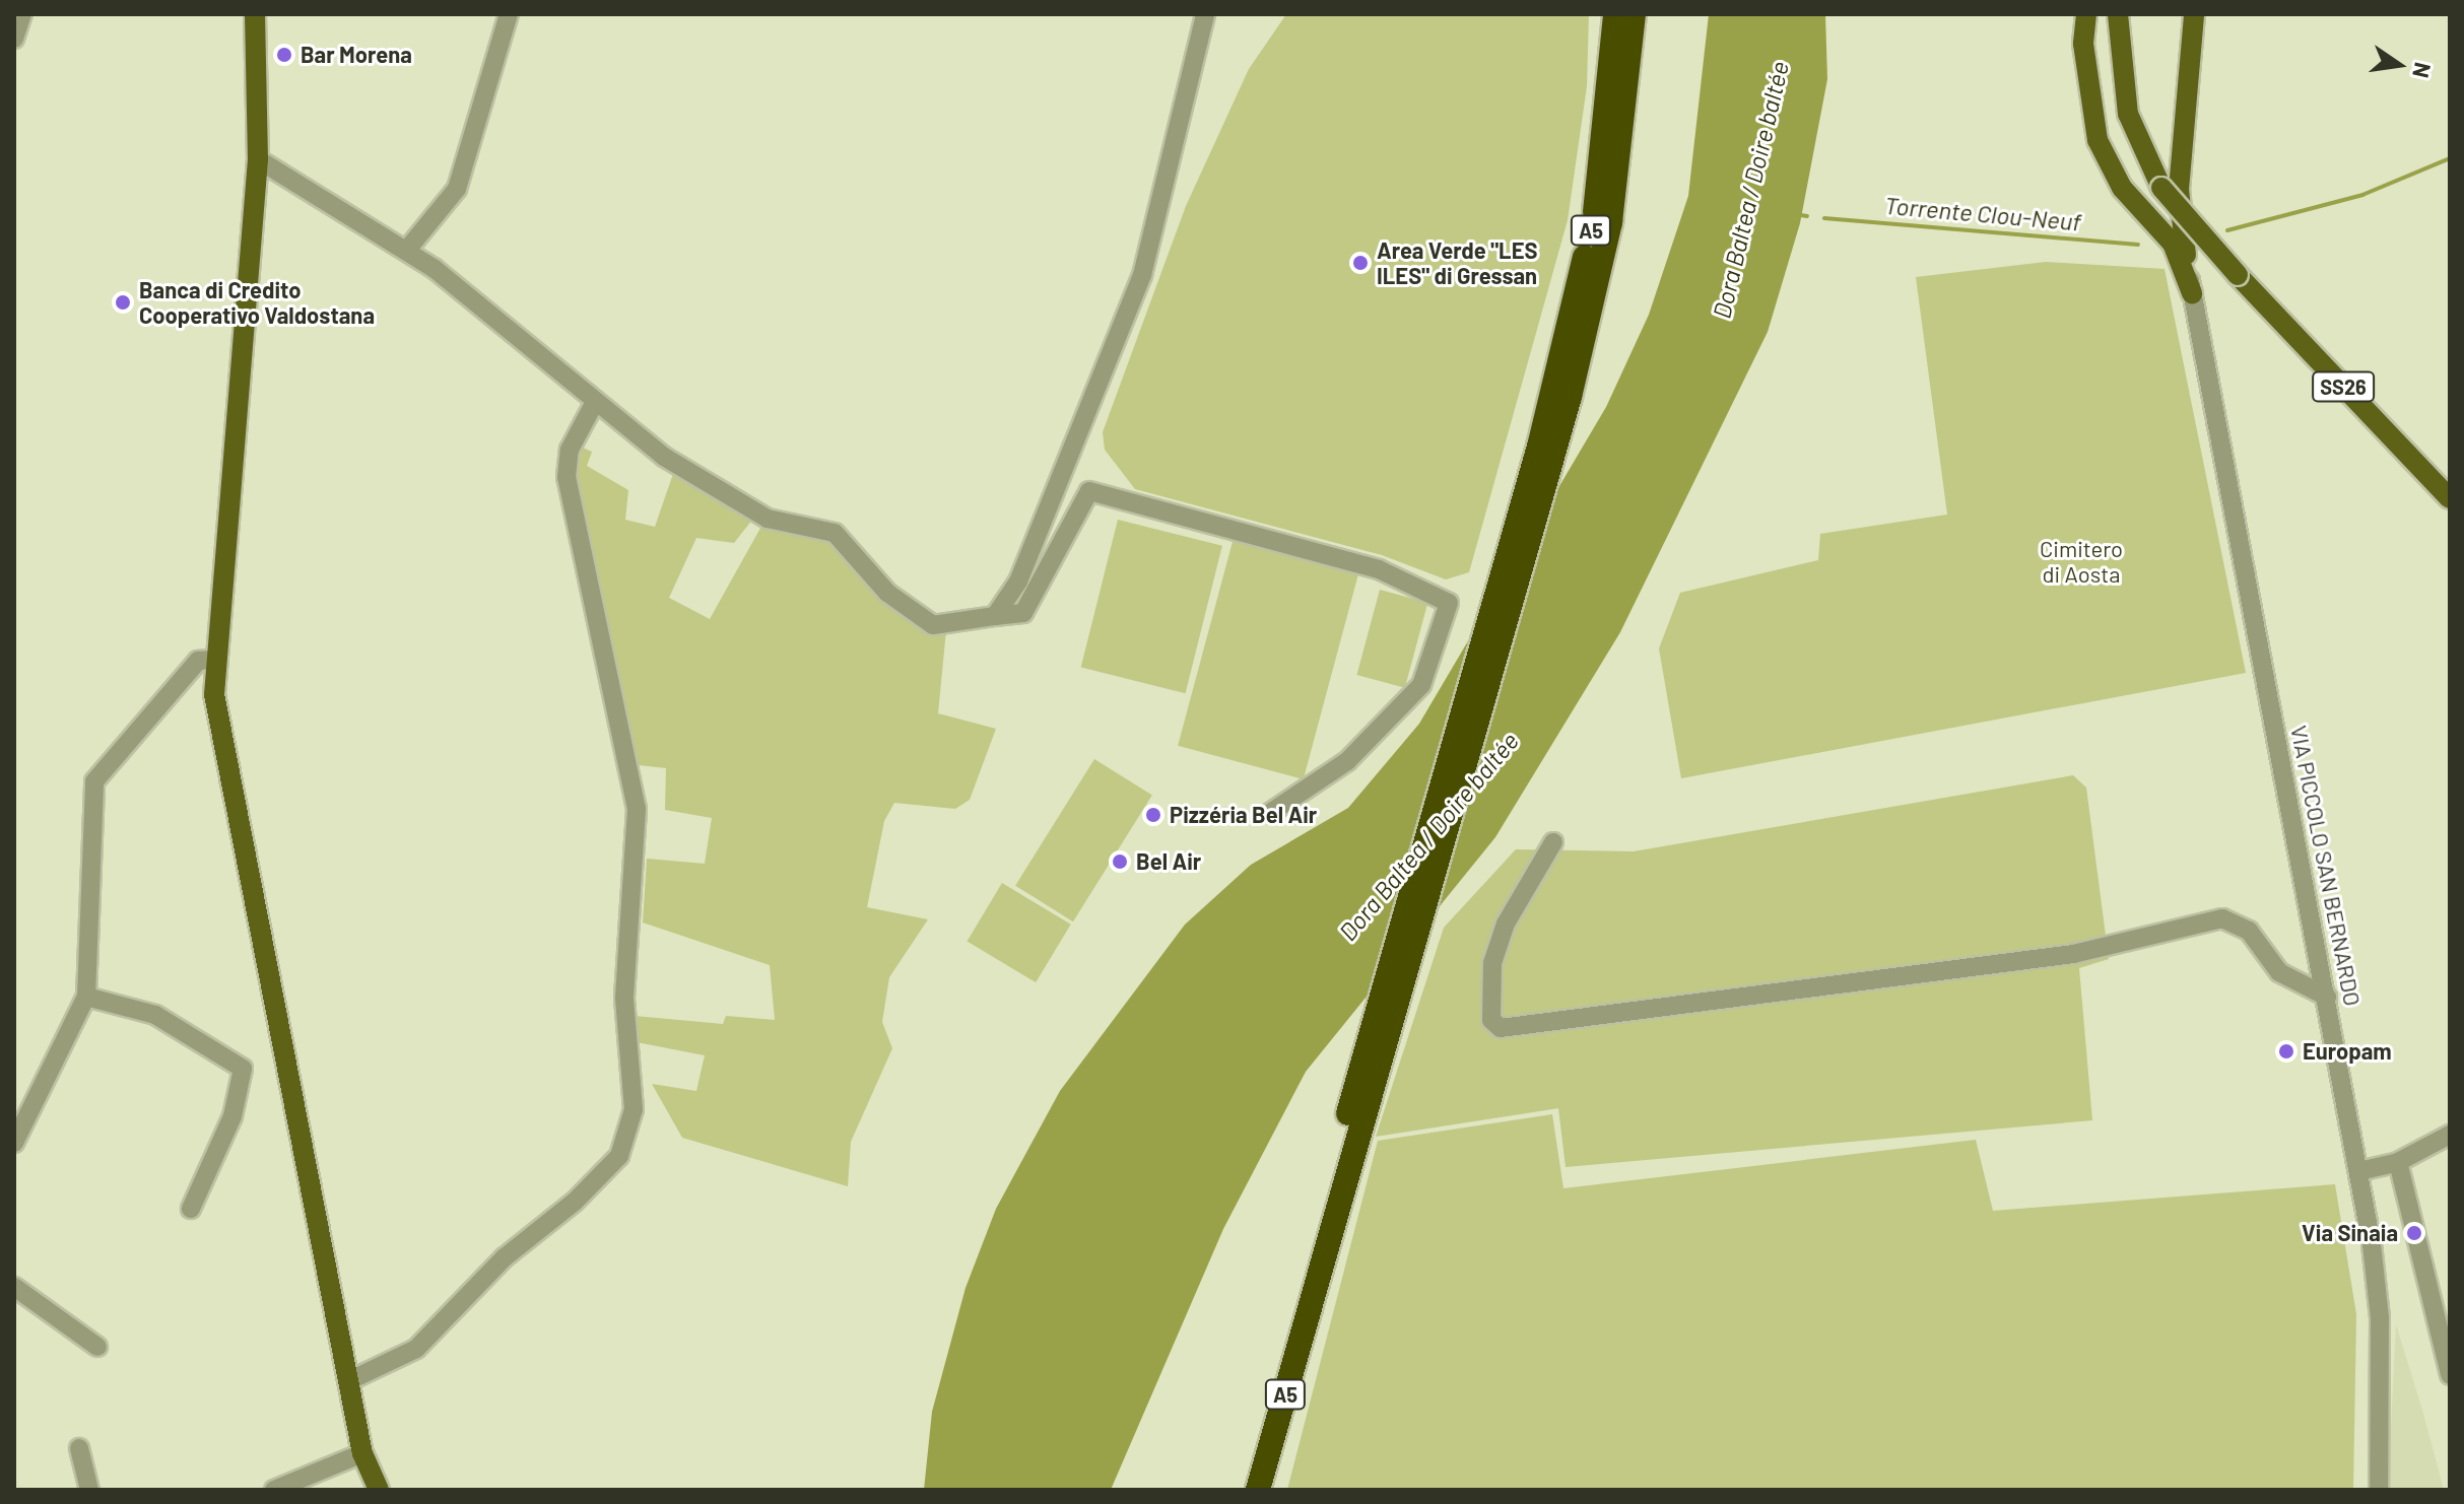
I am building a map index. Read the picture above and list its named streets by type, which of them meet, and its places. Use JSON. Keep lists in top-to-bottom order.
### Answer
{
  "streets": {
    "highway": ["A5"],
    "main road": ["SS26"],
    "street": ["VIA PICCOLO SAN BERNARDO"]
  },
  "water": ["Dora Baltea / Doire baltée", "Torrente Clou-Neuf"],
  "parks": ["Cimitero di Aosta"],
  "places": [
    "Bar Morena",
    "Area Verde \"LES ILES\" di Gressan",
    "Banca di Credito Cooperativo Valdostana",
    "Pizzéria Bel Air",
    "Bel Air",
    "Europam",
    "Via Sinaia"
  ],
  "north": "right"
}
